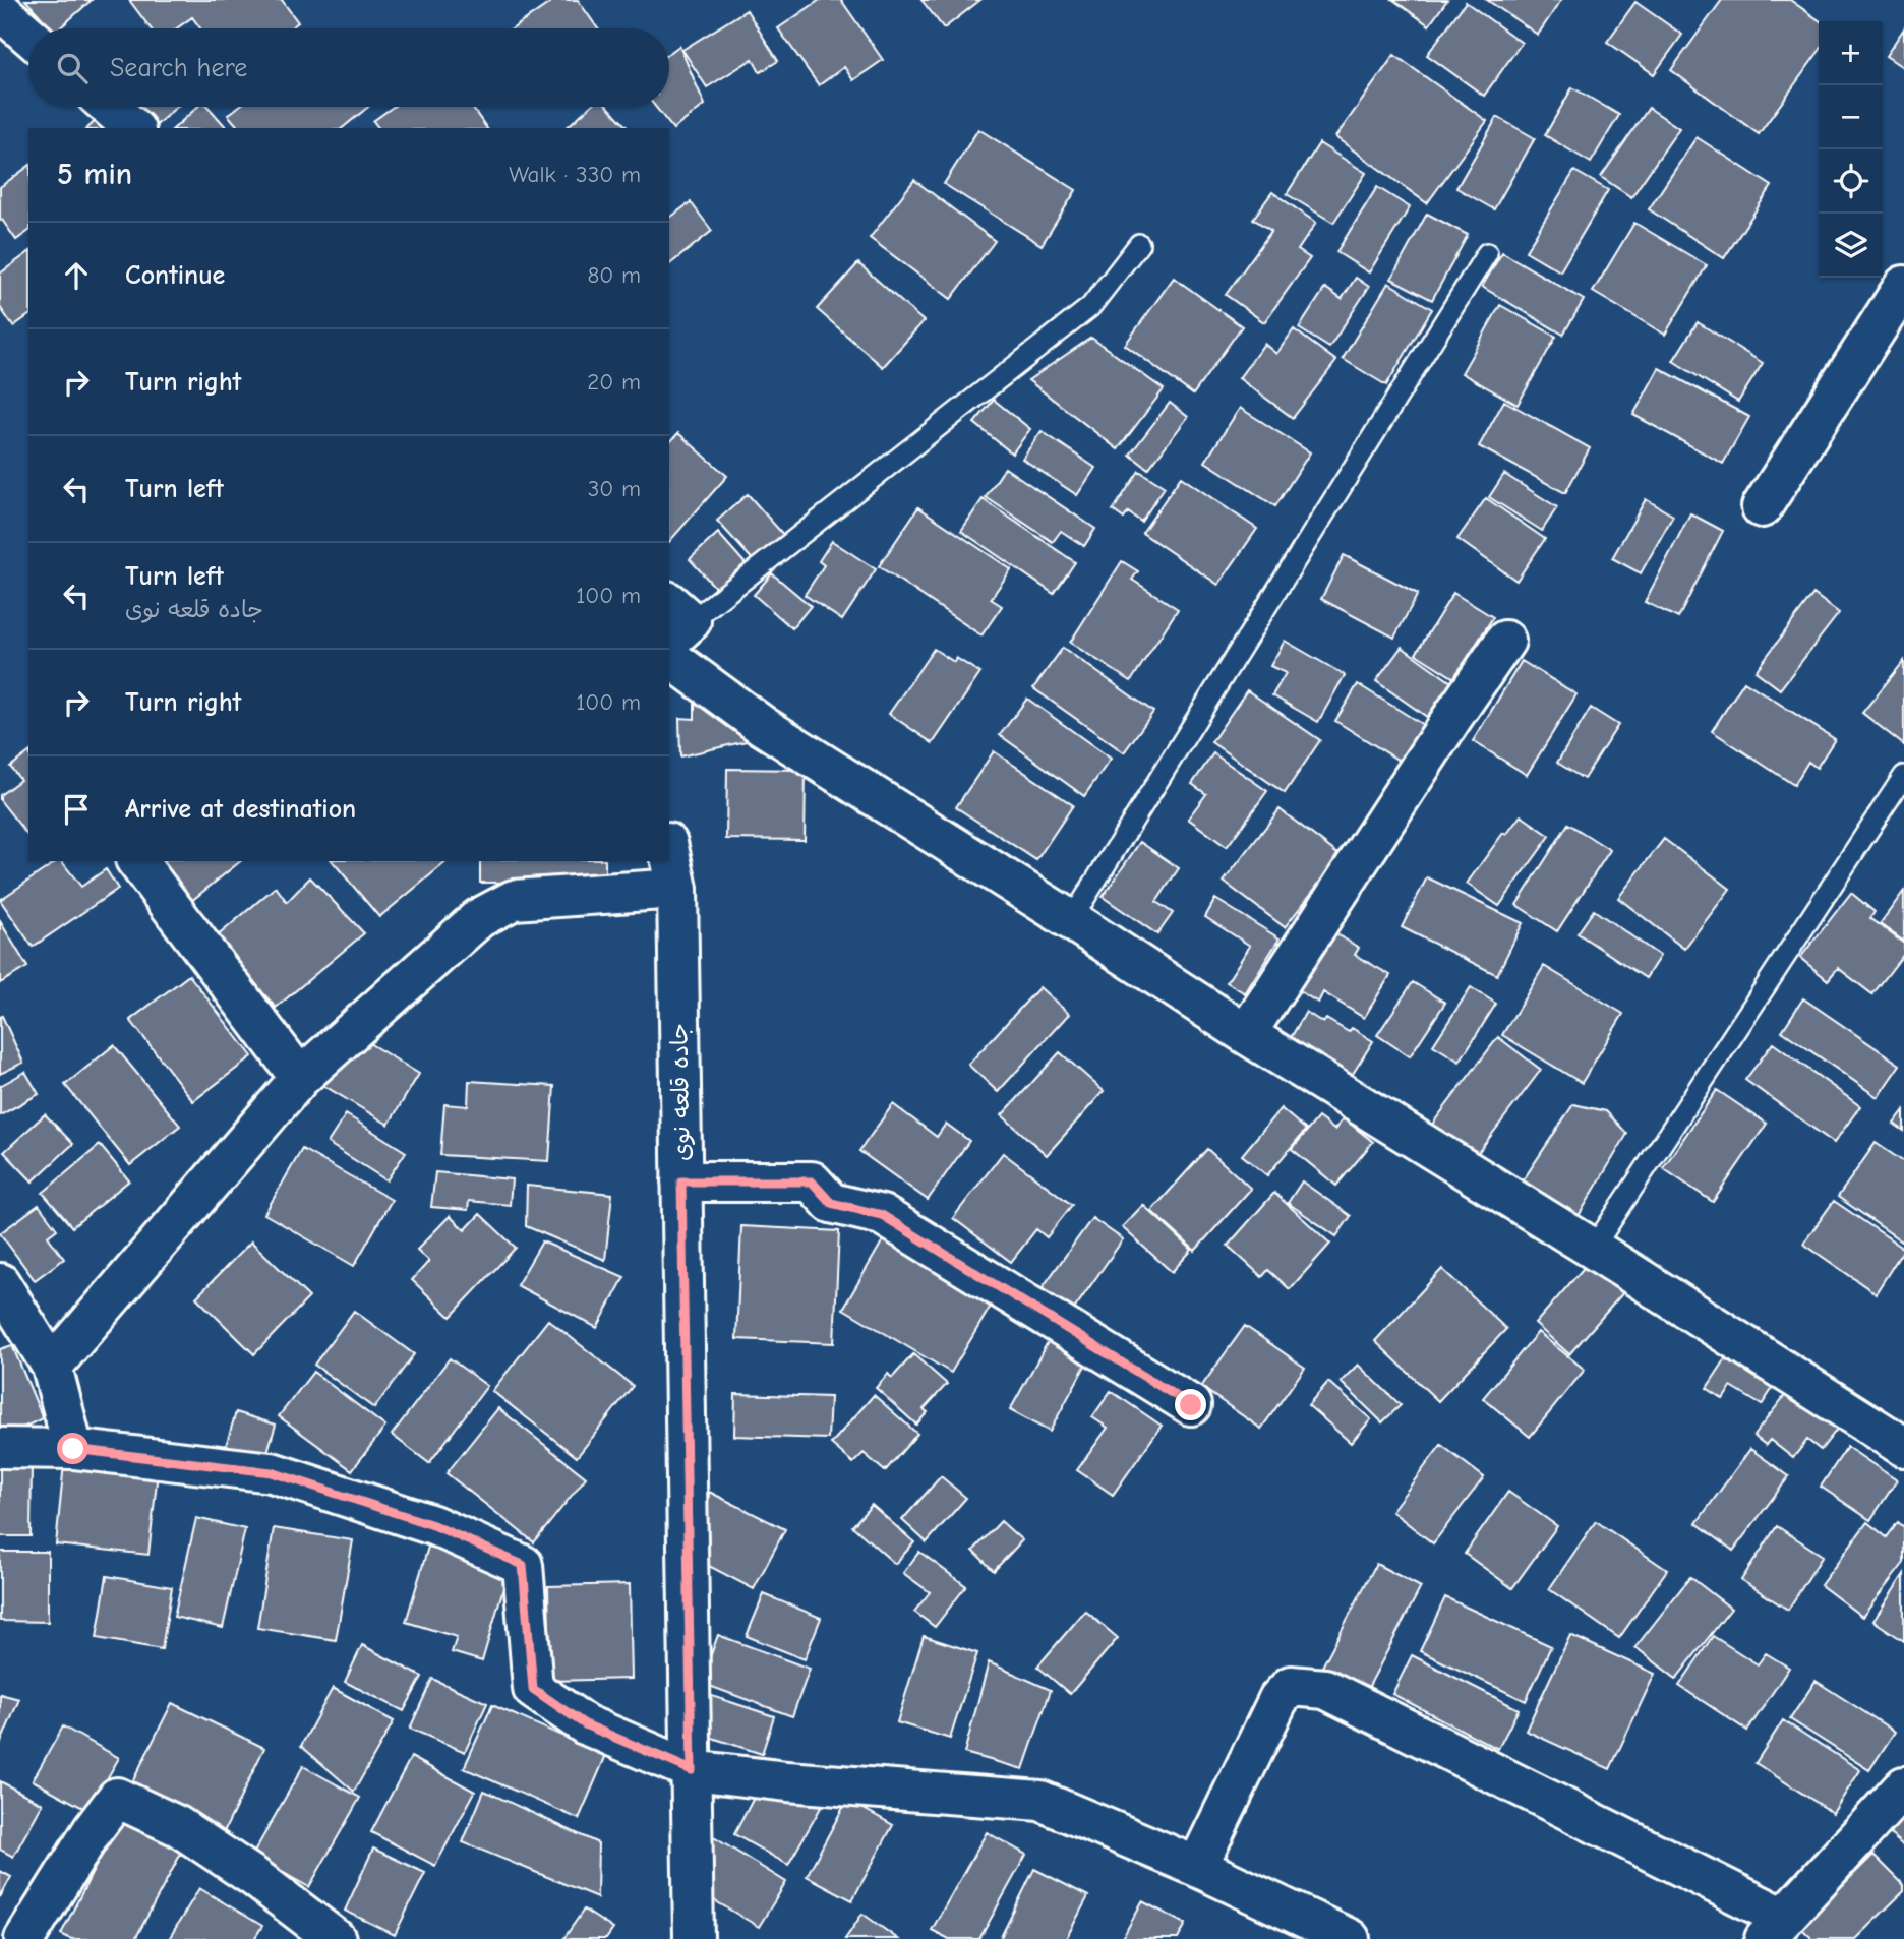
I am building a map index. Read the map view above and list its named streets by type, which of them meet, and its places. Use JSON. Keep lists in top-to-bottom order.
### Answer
{
  "streets": {
    "street": ["جاده قلعه نوی"]
  },
  "page": {
    "map_buttons": ["+", "−"],
    "search": "Search here",
    "heading": ["5 min", "Walk · 330 m"],
    "list": [
      ["Continue", "80 m"],
      ["Turn right", "20 m"],
      ["Turn left", "30 m"],
      ["Turn left", "جاده قلعه نوی", "100 m"],
      ["Turn right", "100 m"],
      "Arrive at destination"
    ]
  }
}
